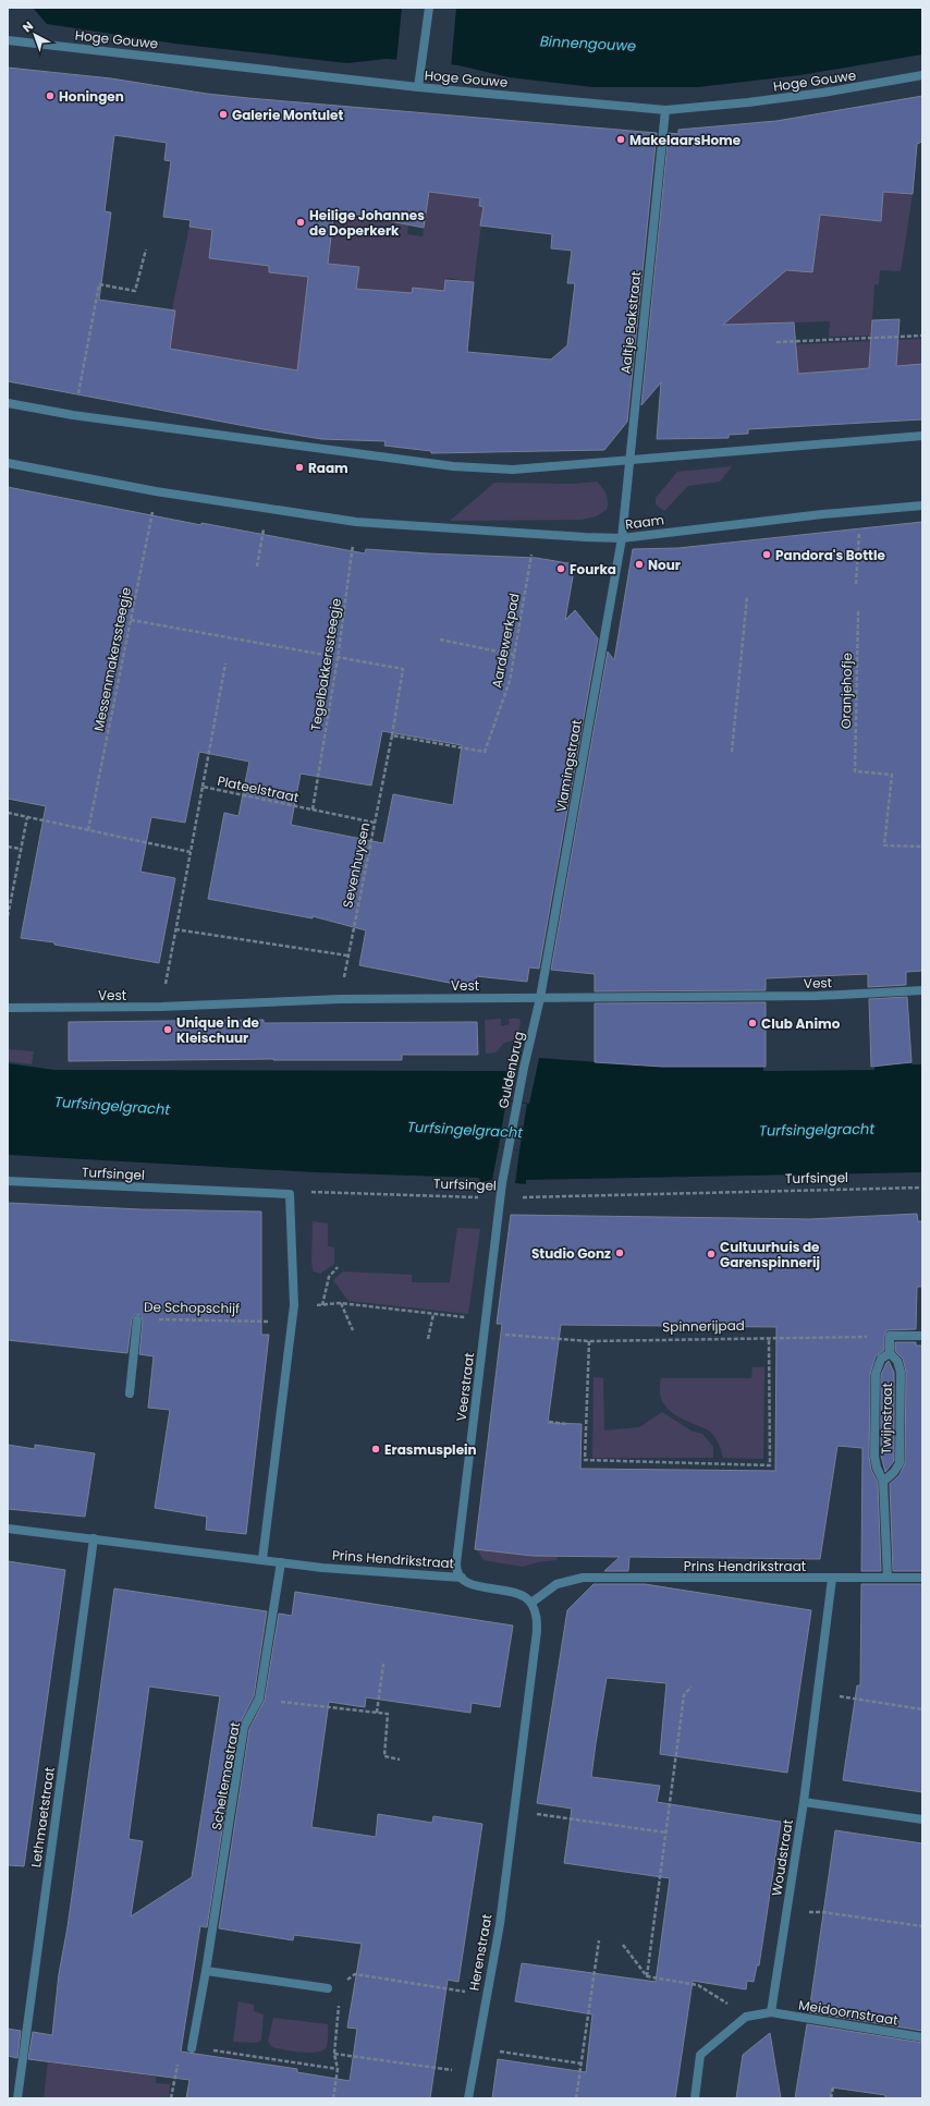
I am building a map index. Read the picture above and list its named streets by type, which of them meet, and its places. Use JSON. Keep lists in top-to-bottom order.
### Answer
{
  "streets": {
    "street": [
      "Hoge Gouwe",
      "Aaltje Bakstraat",
      "Raam",
      "Vlamingstraat",
      "Vest",
      "Guldenbrug",
      "Turfsingel",
      "De Schopschijf",
      "Veerstraat",
      "Twijnstraat",
      "Prins Hendrikstraat",
      "Scheltemastraat",
      "Lethmaetstraat",
      "Woudstraat",
      "Herenstraat",
      "Meidoornstraat"
    ],
    "path": [
      "Aardewerkpad",
      "Messenmakerssteegje",
      "Tegelbakkerssteegje",
      "Oranjehofje",
      "Plateelstraat",
      "Sevenhuysen",
      "Spinnerijpad"
    ]
  },
  "crossings": [
    ["Hoge Gouwe", "Aaltje Bakstraat"],
    ["Aaltje Bakstraat", "Raam"],
    ["Aaltje Bakstraat", "Vlamingstraat"],
    ["Raam", "Aardewerkpad"],
    ["Raam", "Messenmakerssteegje"],
    ["Raam", "Tegelbakkerssteegje"],
    ["Raam", "Vlamingstraat"],
    ["Aardewerkpad", "Sevenhuysen"],
    ["Tegelbakkerssteegje", "Plateelstraat"],
    ["Tegelbakkerssteegje", "Sevenhuysen"],
    ["Vlamingstraat", "Vest"],
    ["Vlamingstraat", "Guldenbrug"],
    ["Plateelstraat", "Sevenhuysen"],
    ["Plateelstraat", "Vest"],
    ["Sevenhuysen", "Vest"],
    ["Vest", "Guldenbrug"],
    ["Guldenbrug", "Turfsingel"],
    ["Guldenbrug", "Veerstraat"],
    ["Turfsingel", "Veerstraat"],
    ["Spinnerijpad", "Veerstraat"],
    ["Veerstraat", "Prins Hendrikstraat"],
    ["Twijnstraat", "Prins Hendrikstraat"],
    ["Prins Hendrikstraat", "Scheltemastraat"],
    ["Prins Hendrikstraat", "Lethmaetstraat"],
    ["Prins Hendrikstraat", "Woudstraat"],
    ["Prins Hendrikstraat", "Herenstraat"],
    ["Woudstraat", "Meidoornstraat"]
  ],
  "water": ["Binnengouwe", "Turfsingelgracht"],
  "places": [
    "Honingen",
    "Galerie Montulet",
    "MakelaarsHome",
    "Heilige Johannes de Doperkerk",
    "Raam",
    "Pandora's Bottle",
    "Nour",
    "Fourka",
    "Club Animo",
    "Unique in de Kleischuur",
    "Studio Gonz",
    "Cultuurhuis de Garenspinnerij",
    "Erasmusplein"
  ],
  "north": "top left"
}
